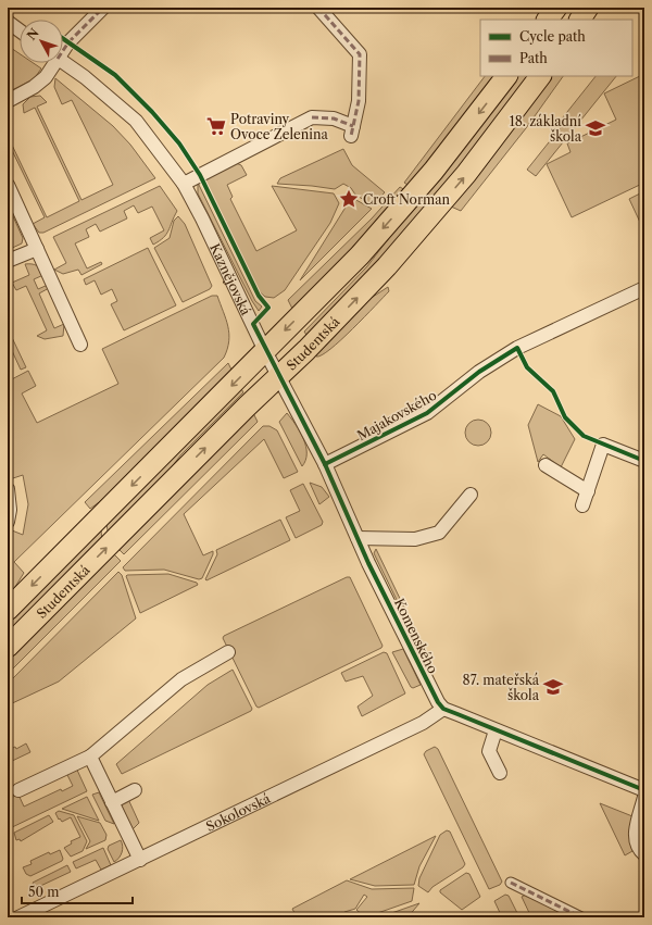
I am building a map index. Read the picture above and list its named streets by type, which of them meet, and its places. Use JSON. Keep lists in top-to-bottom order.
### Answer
{
  "streets": {
    "main road": ["Studentská"],
    "street": [
      "Kaznějovská",
      "Majakovského",
      "Komenského",
      "Sokolovská"
    ]
  },
  "crossings": [
    ["Kaznějovská", "Studentská"],
    ["Kaznějovská", "Komenského"],
    ["Studentská", "Komenského"],
    ["Majakovského", "Komenského"],
    ["Komenského", "Sokolovská"]
  ],
  "places": {
    "supermarket": ["Potraviny Ovoce Zelenina"],
    "school or university": ["18. základní škola", "87. mateřská škola"],
    "place": ["Croft Norman"]
  },
  "legend": ["Cycle path", "Path"],
  "scale_bar": "50 m",
  "north": "top left"
}
